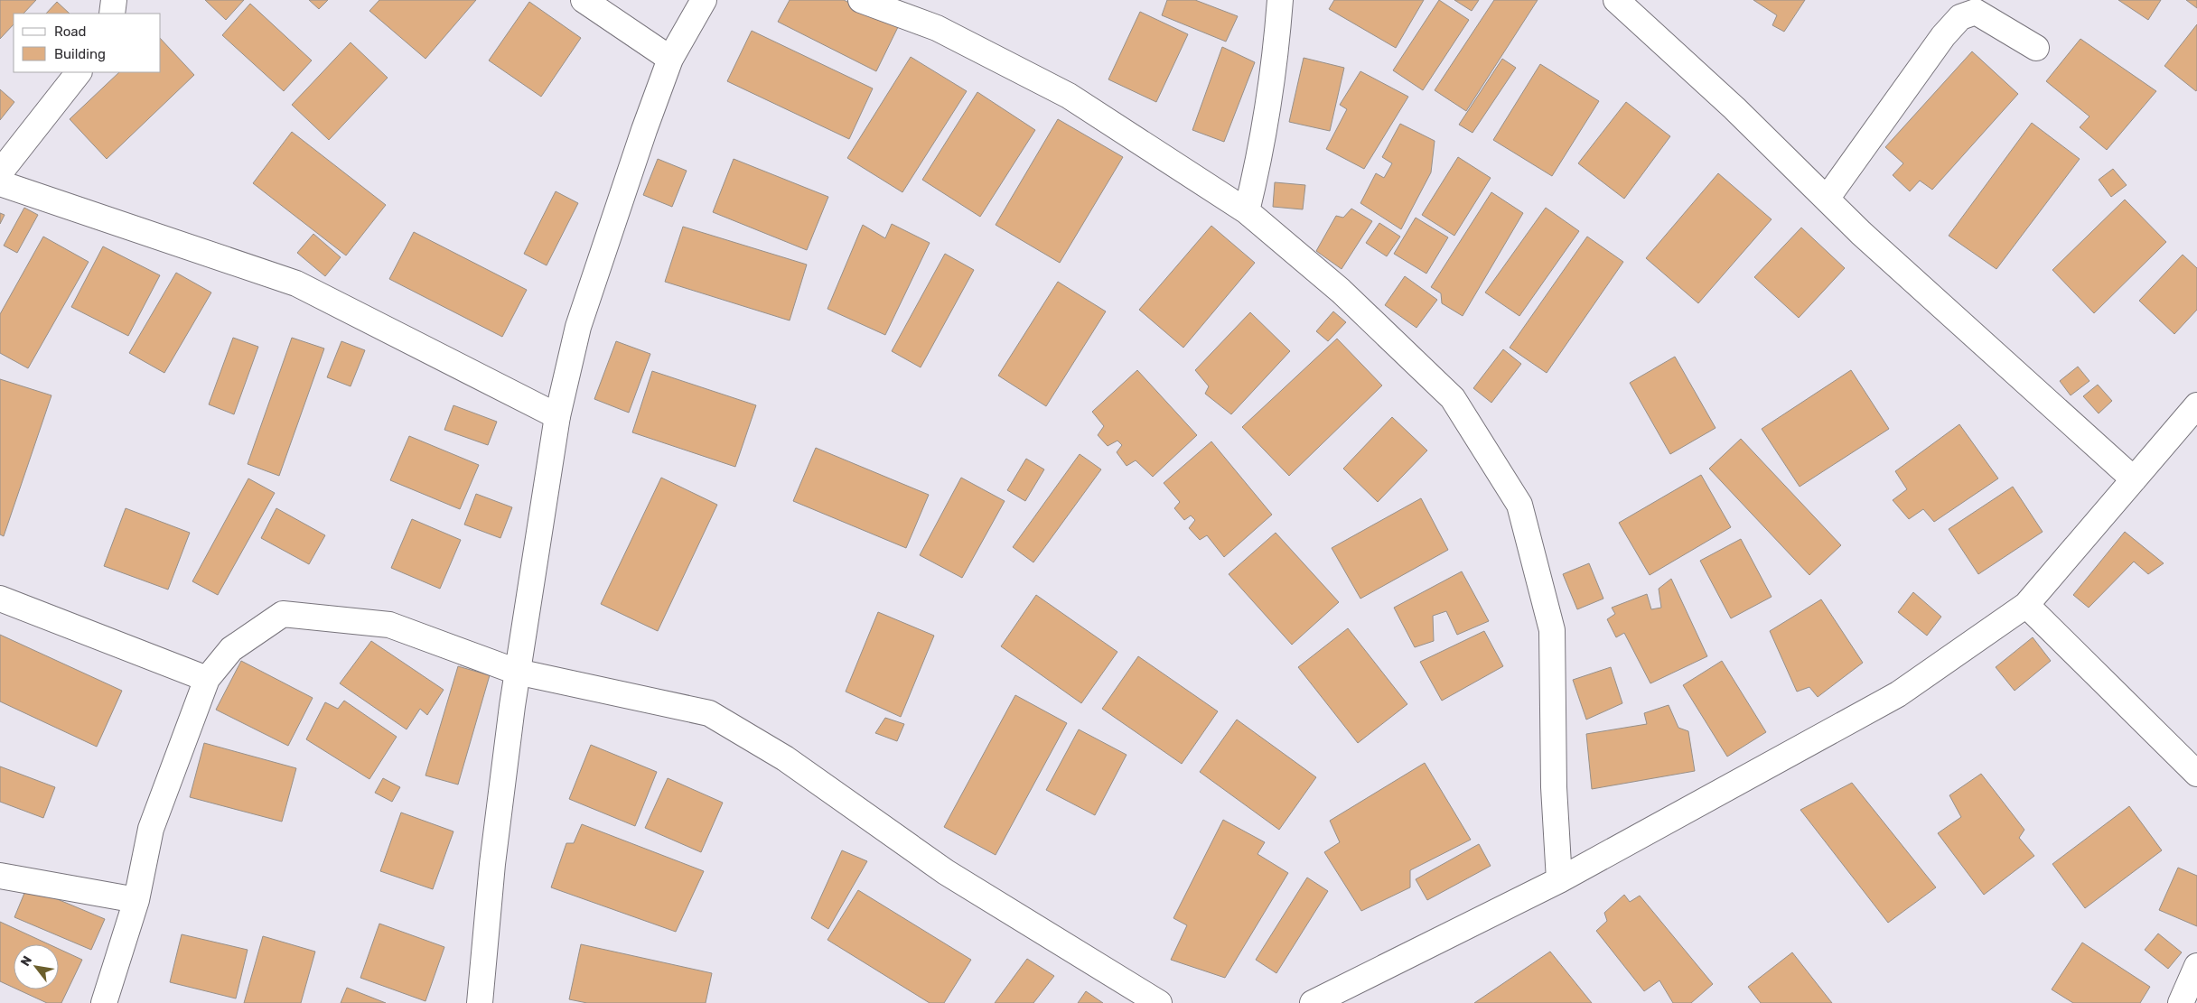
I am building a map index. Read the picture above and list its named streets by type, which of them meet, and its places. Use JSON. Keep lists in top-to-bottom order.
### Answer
{
  "legend": ["Road", "Building"],
  "north": "top left"
}
